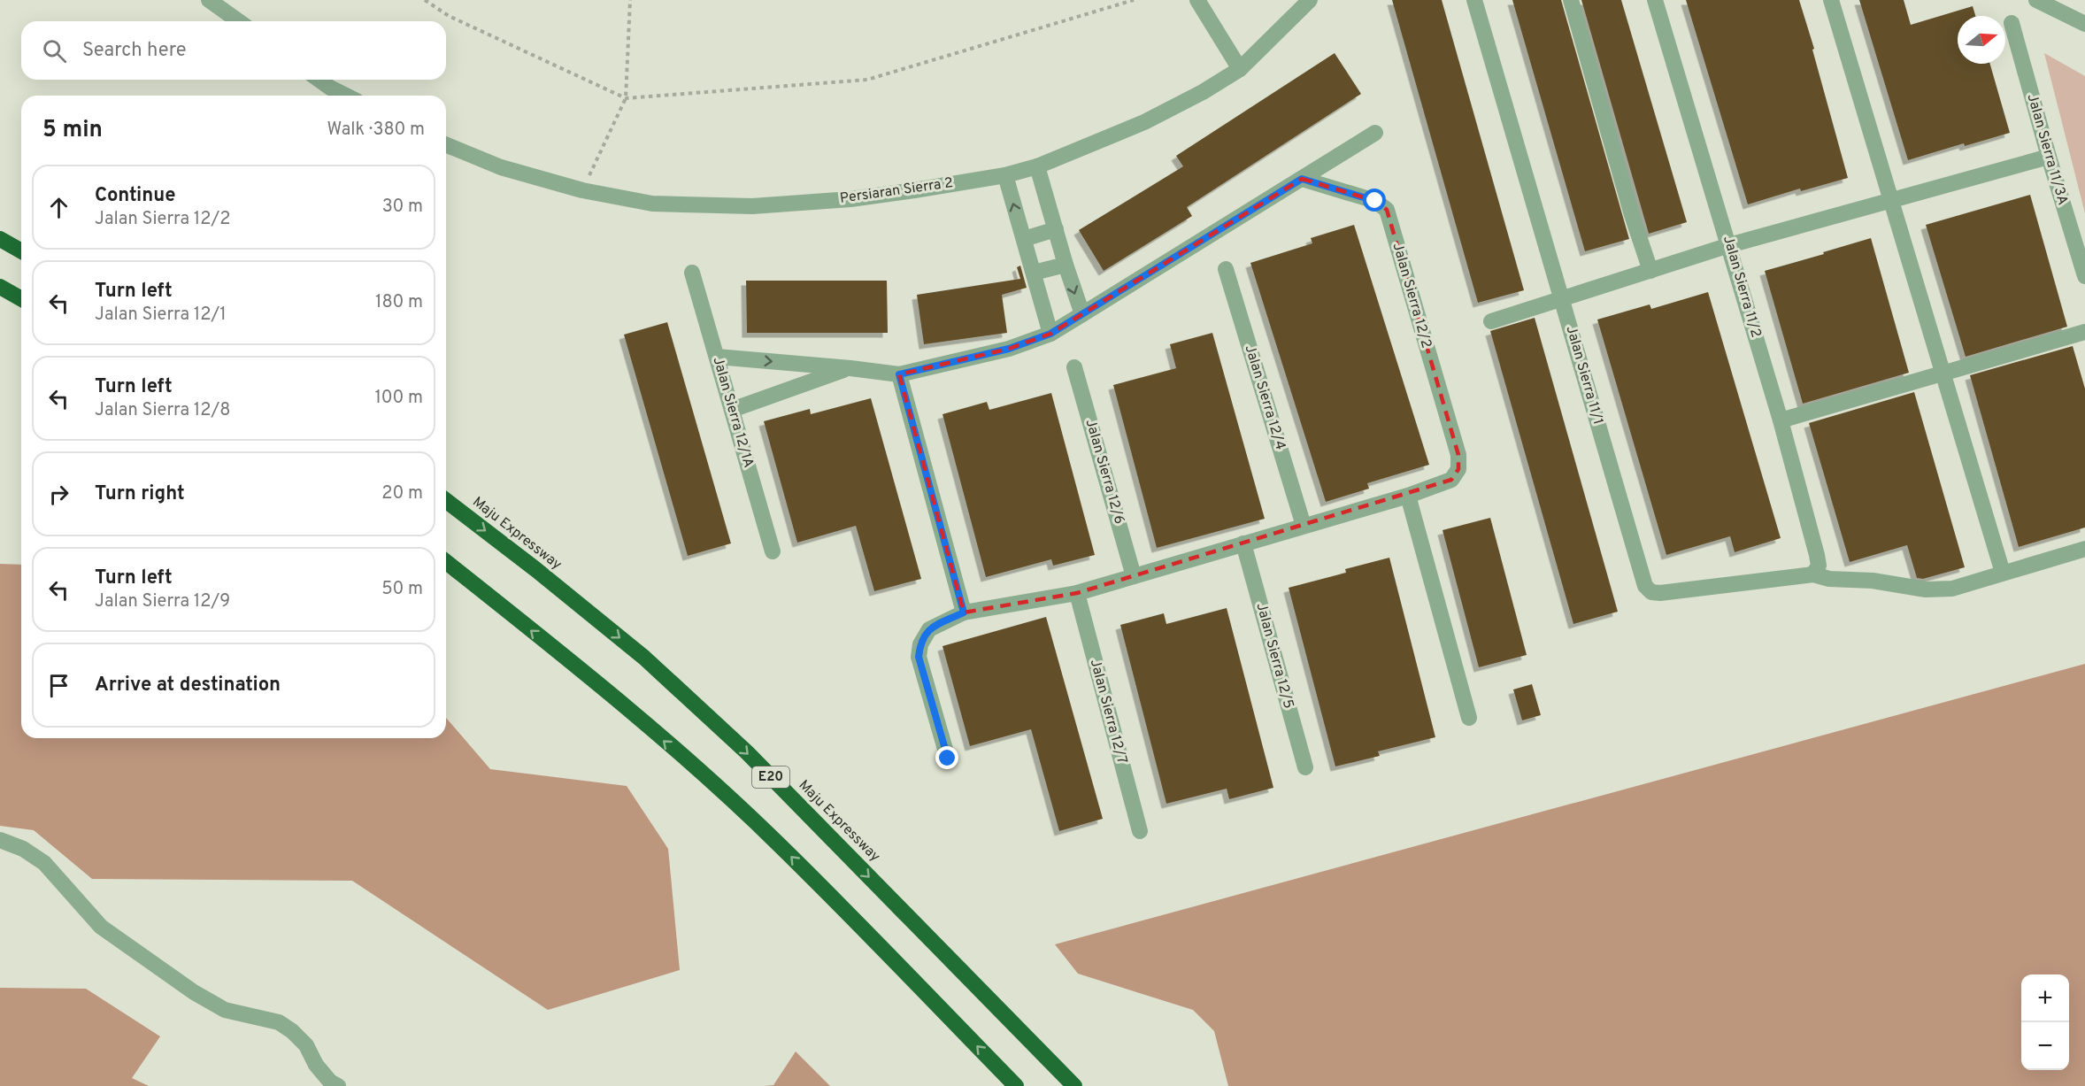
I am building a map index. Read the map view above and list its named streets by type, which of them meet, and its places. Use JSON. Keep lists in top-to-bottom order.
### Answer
{
  "streets": {
    "highway": ["Maju Expressway", "E20"],
    "street": [
      "Jalan Sierra 11/3A",
      "Persiaran Sierra 2",
      "Jalan Sierra 11/2",
      "Jalan Sierra 12/2",
      "Jalan Sierra 11/1",
      "Jalan Sierra 12/4",
      "Jalan Sierra 12/1A",
      "Jalan Sierra 12/6",
      "Jalan Sierra 12/5",
      "Jalan Sierra 12/7"
    ]
  },
  "crossings": [
    ["Jalan Sierra 11/2", "Jalan Sierra 11/1"]
  ],
  "north": "right",
  "page": {
    "search": "Search here",
    "heading": ["5 min", "Walk · 380 m"],
    "list": [
      ["Continue", "Jalan Sierra 12/2", "30 m"],
      ["Turn left", "Jalan Sierra 12/1", "180 m"],
      ["Turn left", "Jalan Sierra 12/8", "100 m"],
      ["Turn right", "20 m"],
      ["Turn left", "Jalan Sierra 12/9", "50 m"],
      "Arrive at destination"
    ],
    "map_buttons": ["+", "−"]
  }
}
